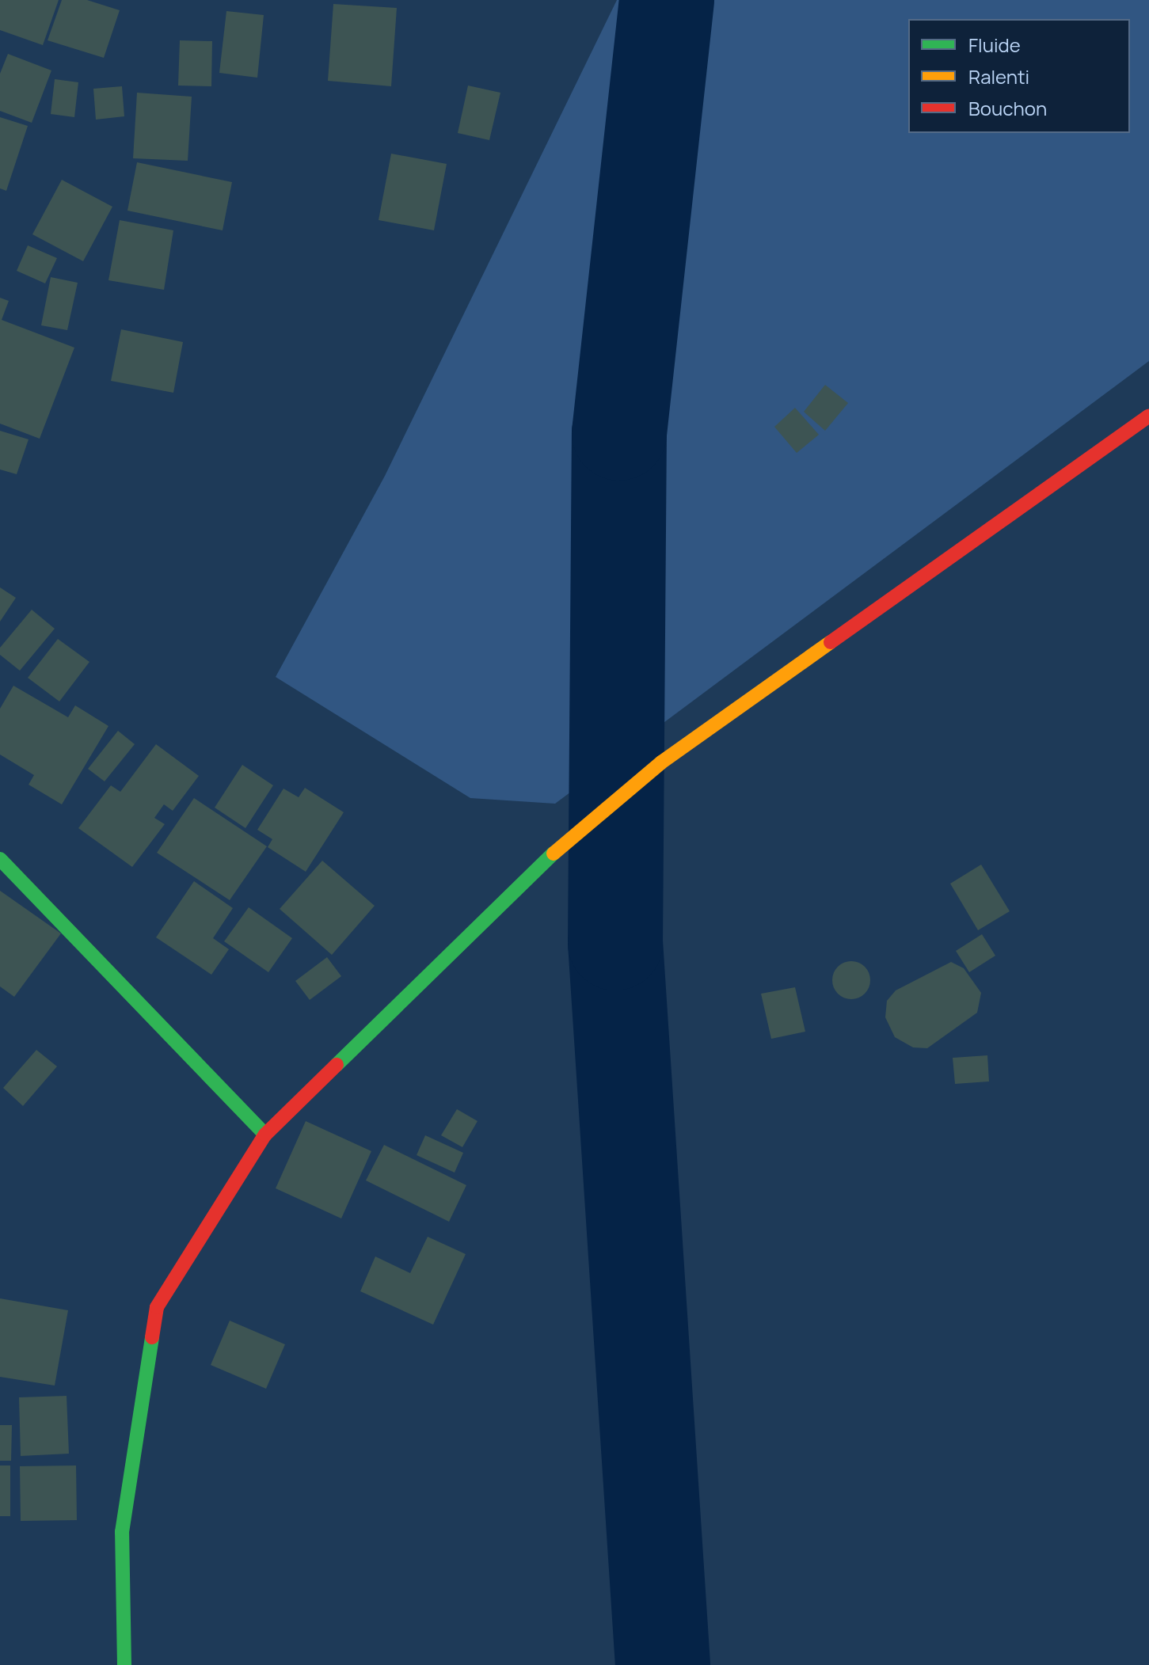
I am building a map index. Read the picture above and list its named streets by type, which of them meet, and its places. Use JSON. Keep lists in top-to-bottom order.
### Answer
{
  "legend": ["Fluide", "Ralenti", "Bouchon"]
}
